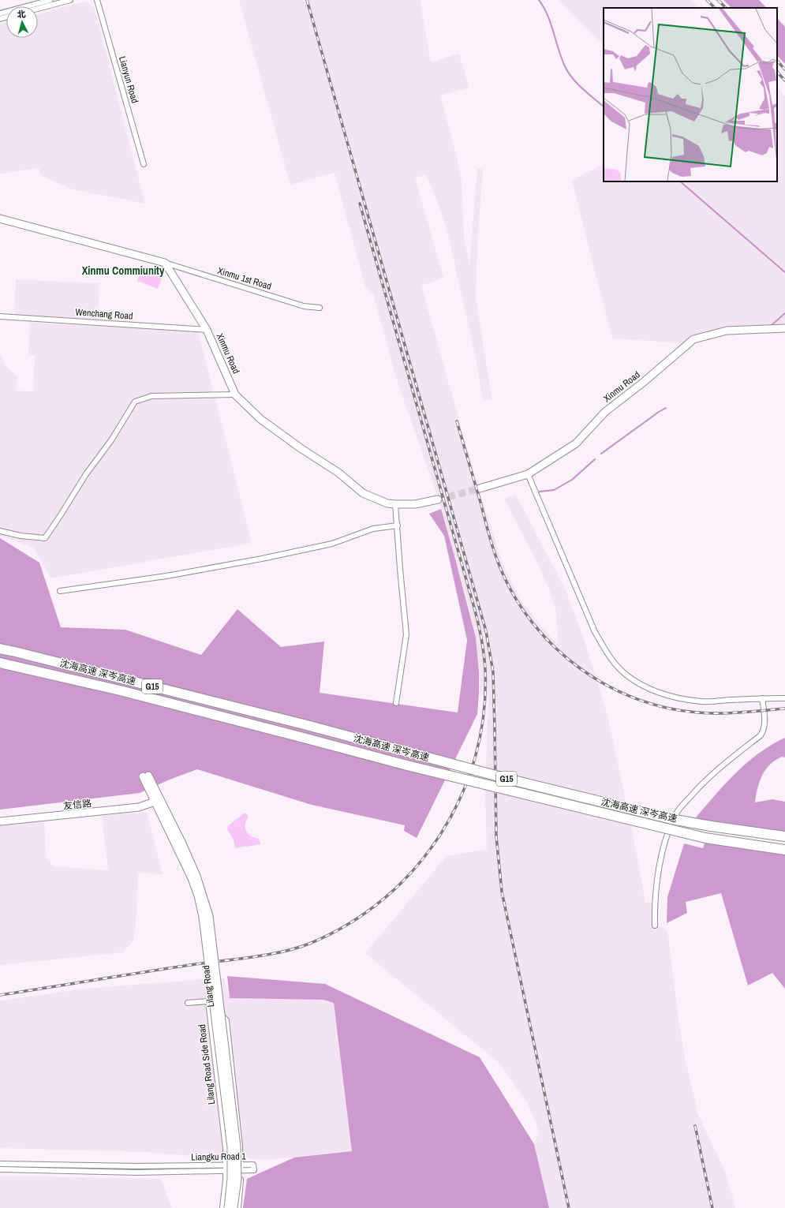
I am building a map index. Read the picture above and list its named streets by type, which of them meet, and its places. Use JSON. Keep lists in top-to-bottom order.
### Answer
{
  "streets": {
    "highway": ["沈海高速 深岑高速", "G15"],
    "street": [
      "Lianyun Road",
      "Xinmu 1st Road",
      "Wenchang Road",
      "Xinmu Road",
      "友信路",
      "Lilang Road",
      "Lilang Road Side Road",
      "Liangku Road 1"
    ]
  },
  "crossings": [
    ["Xinmu 1st Road", "Xinmu Road"],
    ["Wenchang Road", "Xinmu Road"],
    ["友信路", "Lilang Road"],
    ["Lilang Road Side Road", "Liangku Road 1"]
  ],
  "districts": ["Xinmu Commiunity"],
  "north": "top"
}
